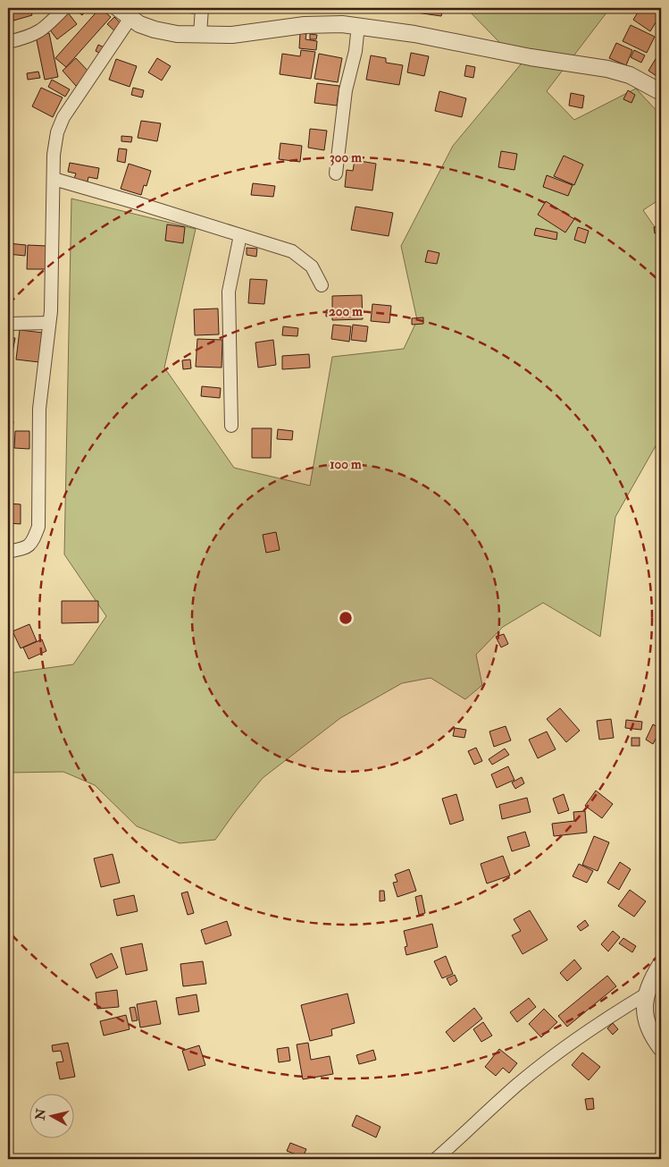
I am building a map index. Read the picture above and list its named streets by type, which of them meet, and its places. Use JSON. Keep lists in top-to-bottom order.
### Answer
{
  "north": "left",
  "rings": ["300 m", "200 m", "100 m"]
}
